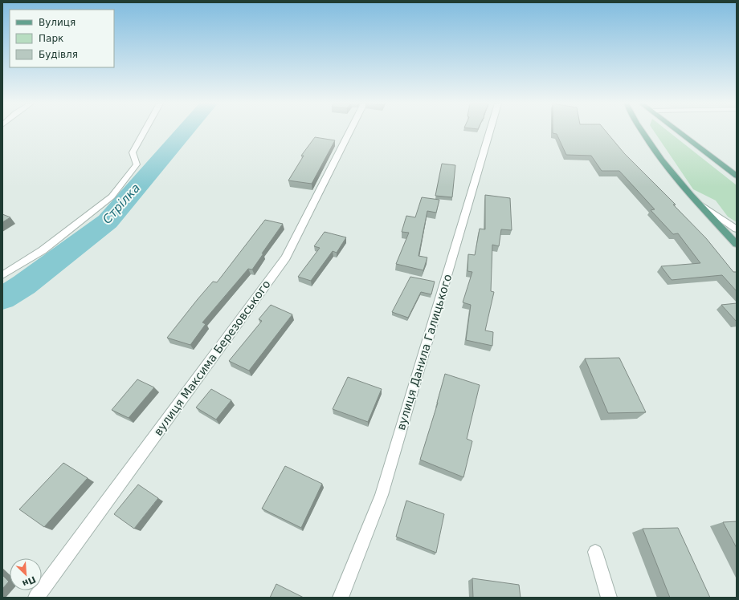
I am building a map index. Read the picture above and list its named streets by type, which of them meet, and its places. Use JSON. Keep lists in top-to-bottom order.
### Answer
{
  "streets": {
    "street": ["вулиця Данила Галицького", "вулиця Максима Березовського"]
  },
  "water": ["Стрілка"],
  "legend": ["Вулиця", "Парк", "Будівля"],
  "north": "bottom right"
}
